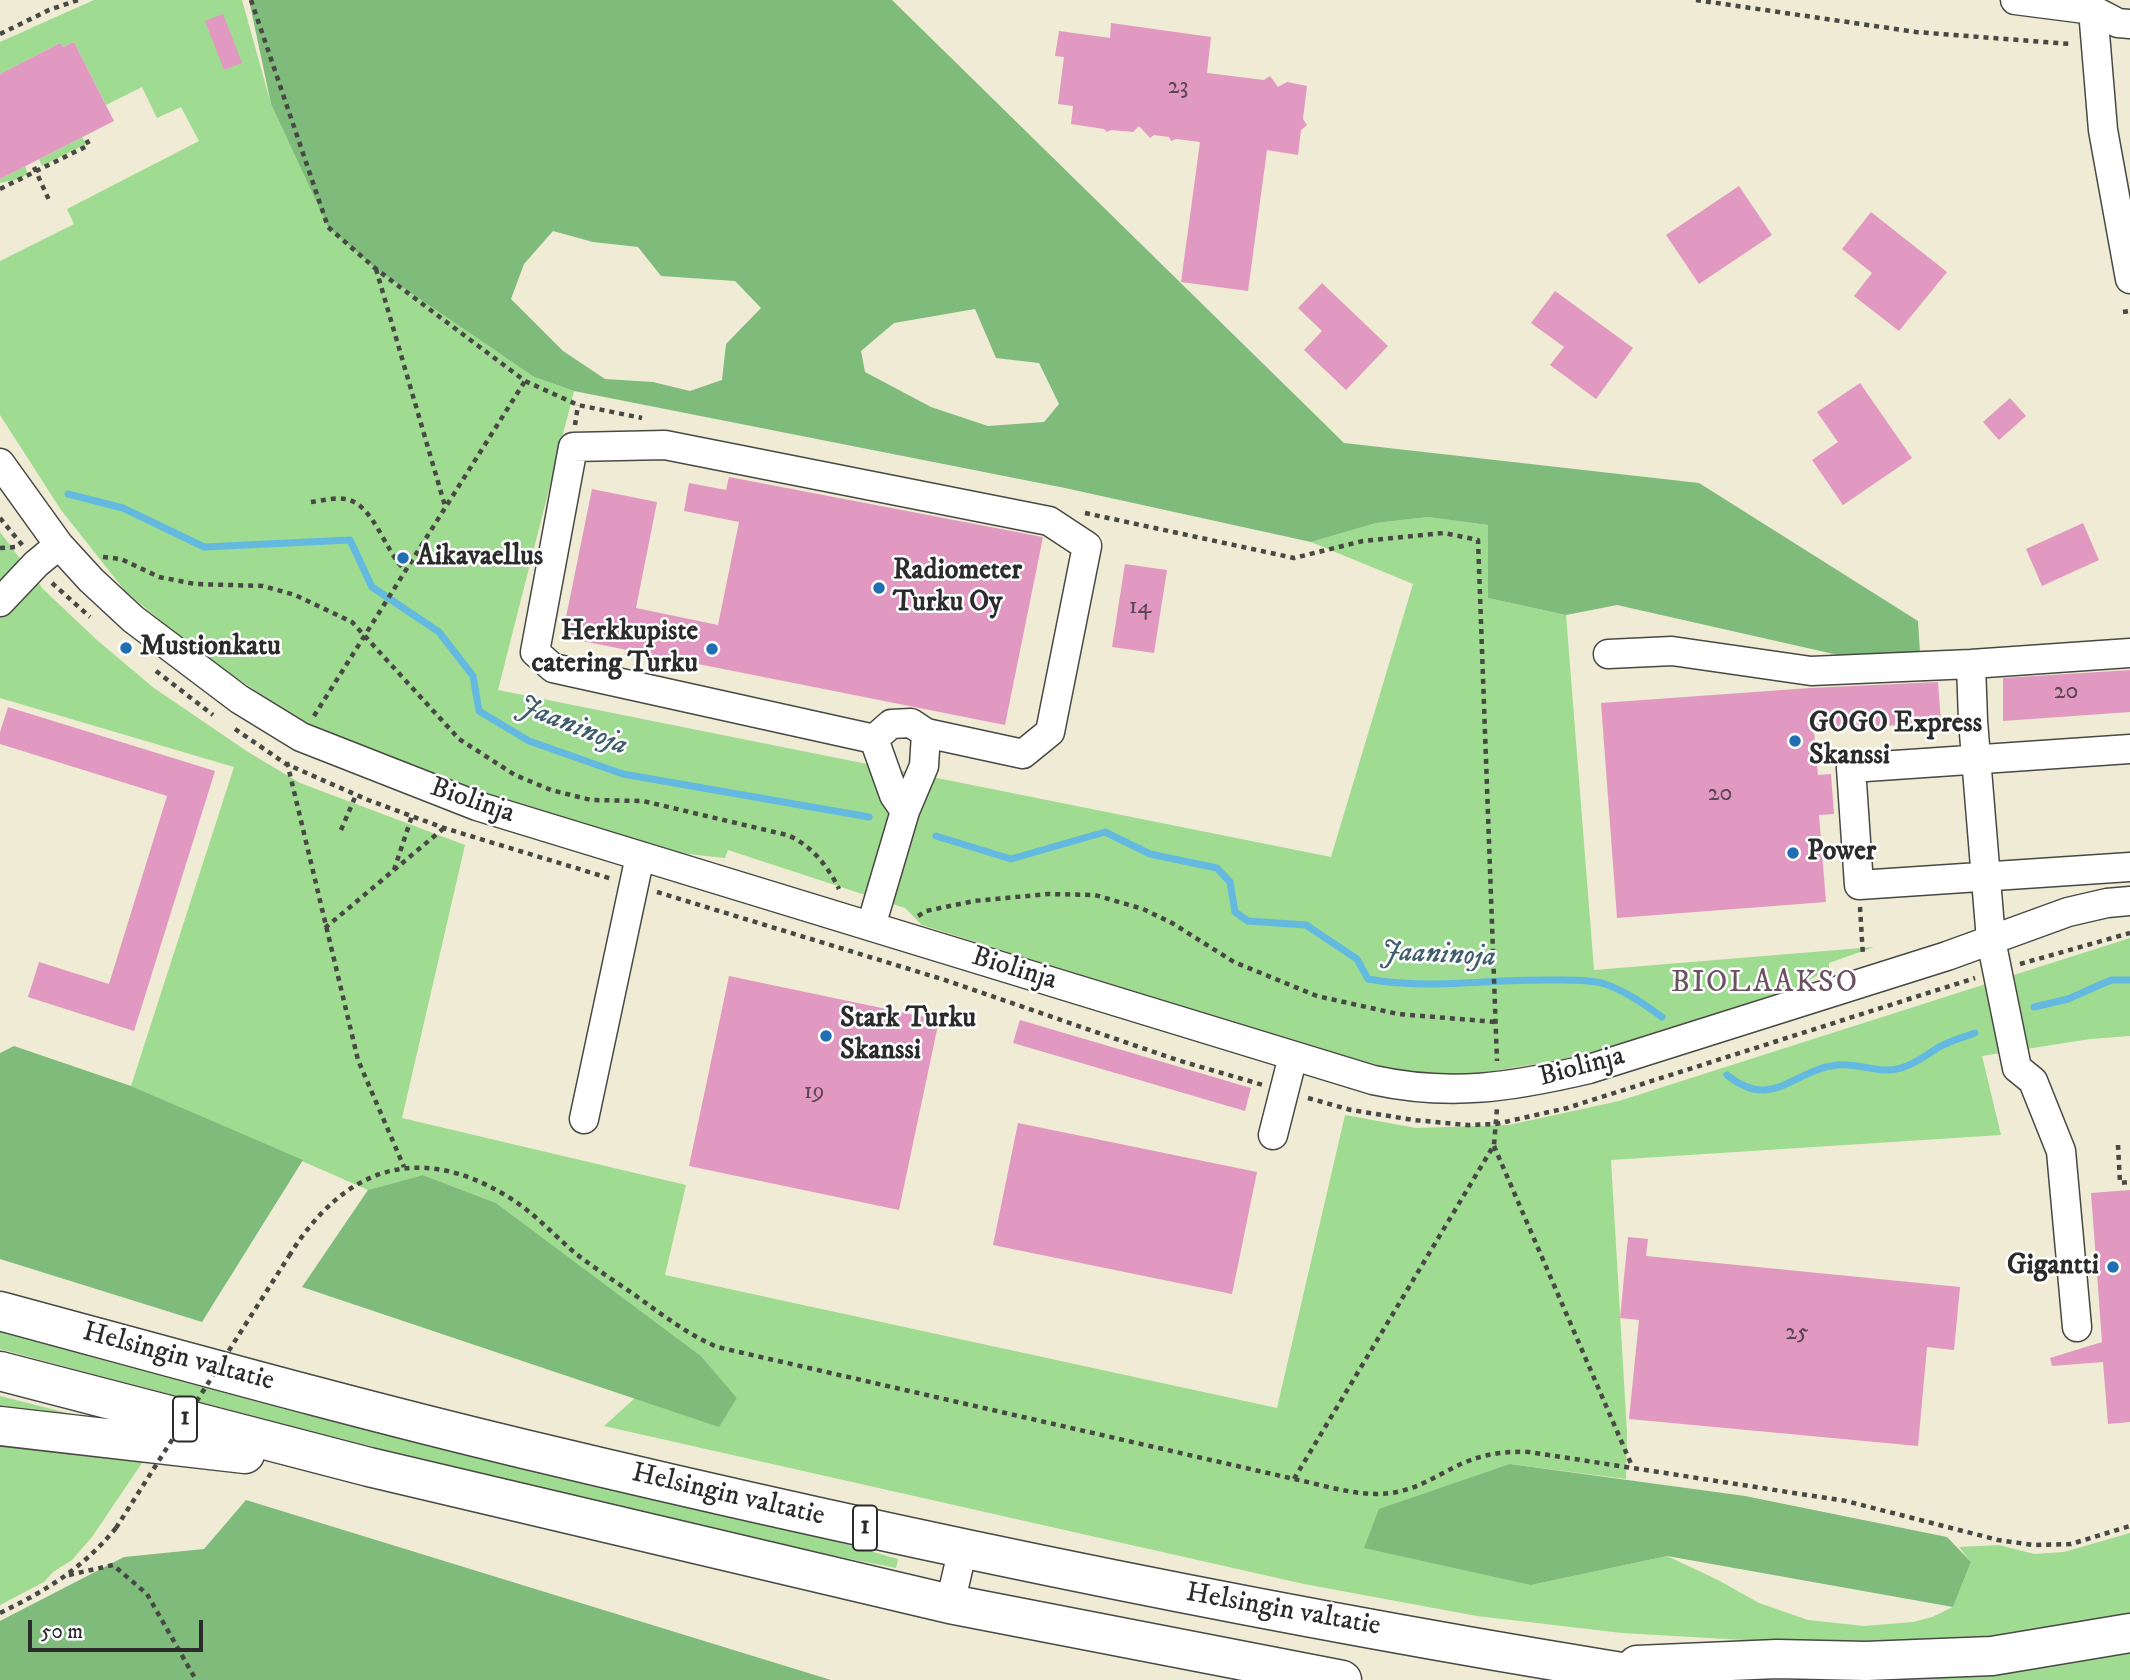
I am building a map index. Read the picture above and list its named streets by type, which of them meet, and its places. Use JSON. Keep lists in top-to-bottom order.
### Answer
{
  "streets": {
    "highway": ["Helsingin valtatie", "1"],
    "street": ["Biolinja"]
  },
  "districts": ["BIOLAAKSO"],
  "water": ["Jaaninoja"],
  "places": [
    "Aikavaellus",
    "Radiometer Turku Oy",
    "Mustionkatu",
    "Herkkupiste catering Turku",
    "GOGO Express Skanssi",
    "Power",
    "Stark Turku Skanssi",
    "Gigantti"
  ],
  "house_numbers": [
    "23",
    "14",
    "20",
    "20",
    "19",
    "25"
  ],
  "scale_bar": "50 m"
}
